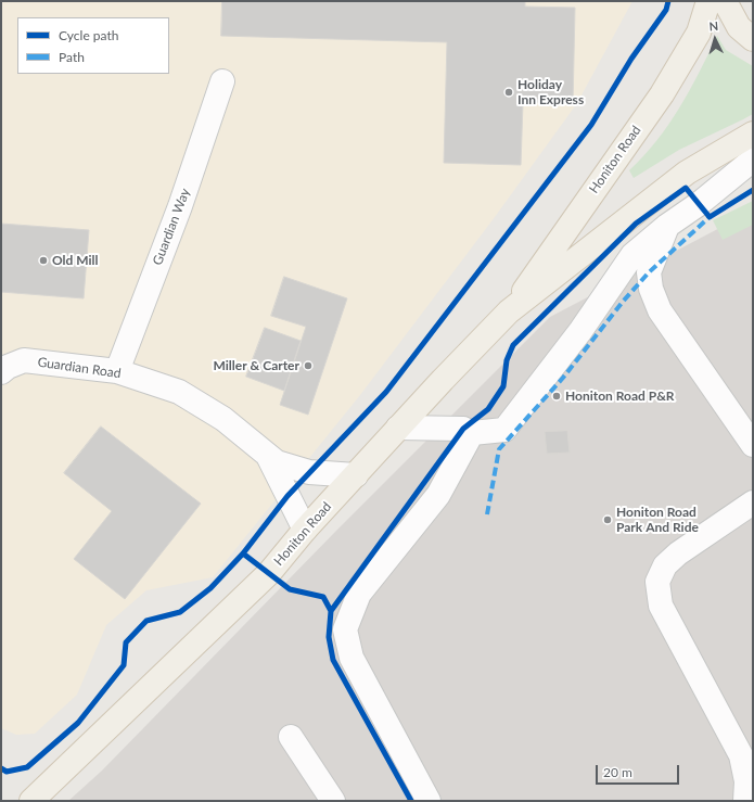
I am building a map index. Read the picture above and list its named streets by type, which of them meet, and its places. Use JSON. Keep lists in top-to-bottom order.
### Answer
{
  "streets": {
    "main road": ["Honiton Road"],
    "street": ["Guardian Way", "Guardian Road"]
  },
  "crossings": [
    ["Honiton Road", "Guardian Road"],
    ["Guardian Way", "Guardian Road"]
  ],
  "places": [
    "Holiday Inn Express",
    "Old Mill",
    "Miller & Carter",
    "Honiton Road P&R",
    "Honiton Road Park And Ride"
  ],
  "legend": ["Cycle path", "Path"],
  "scale_bar": "20 m",
  "north": "top"
}
